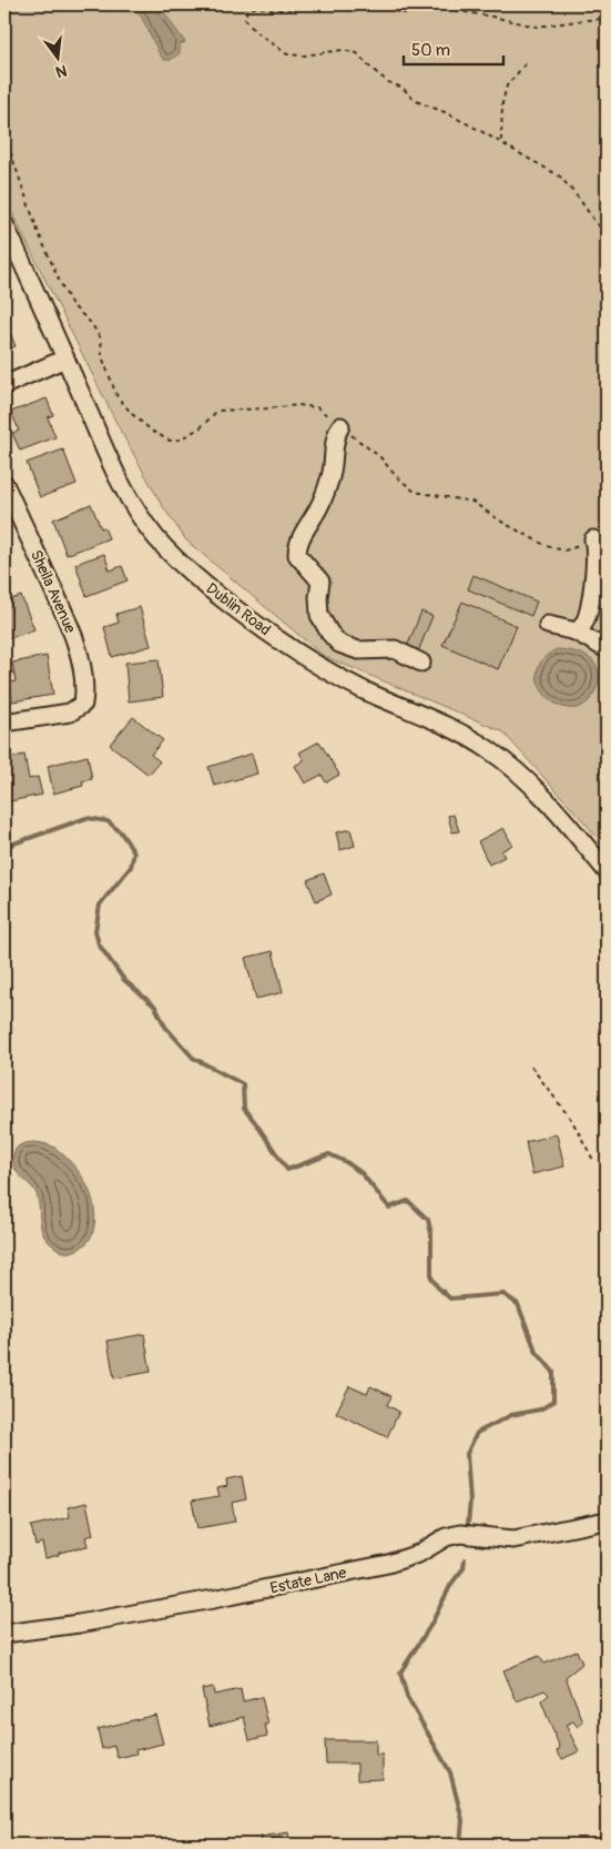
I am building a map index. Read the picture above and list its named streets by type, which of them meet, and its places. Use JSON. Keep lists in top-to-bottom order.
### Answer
{
  "streets": {
    "street": ["Sheila Avenue", "Dublin Road", "Estate Lane"]
  },
  "scale_bar": "50 m",
  "north": "bottom"
}
